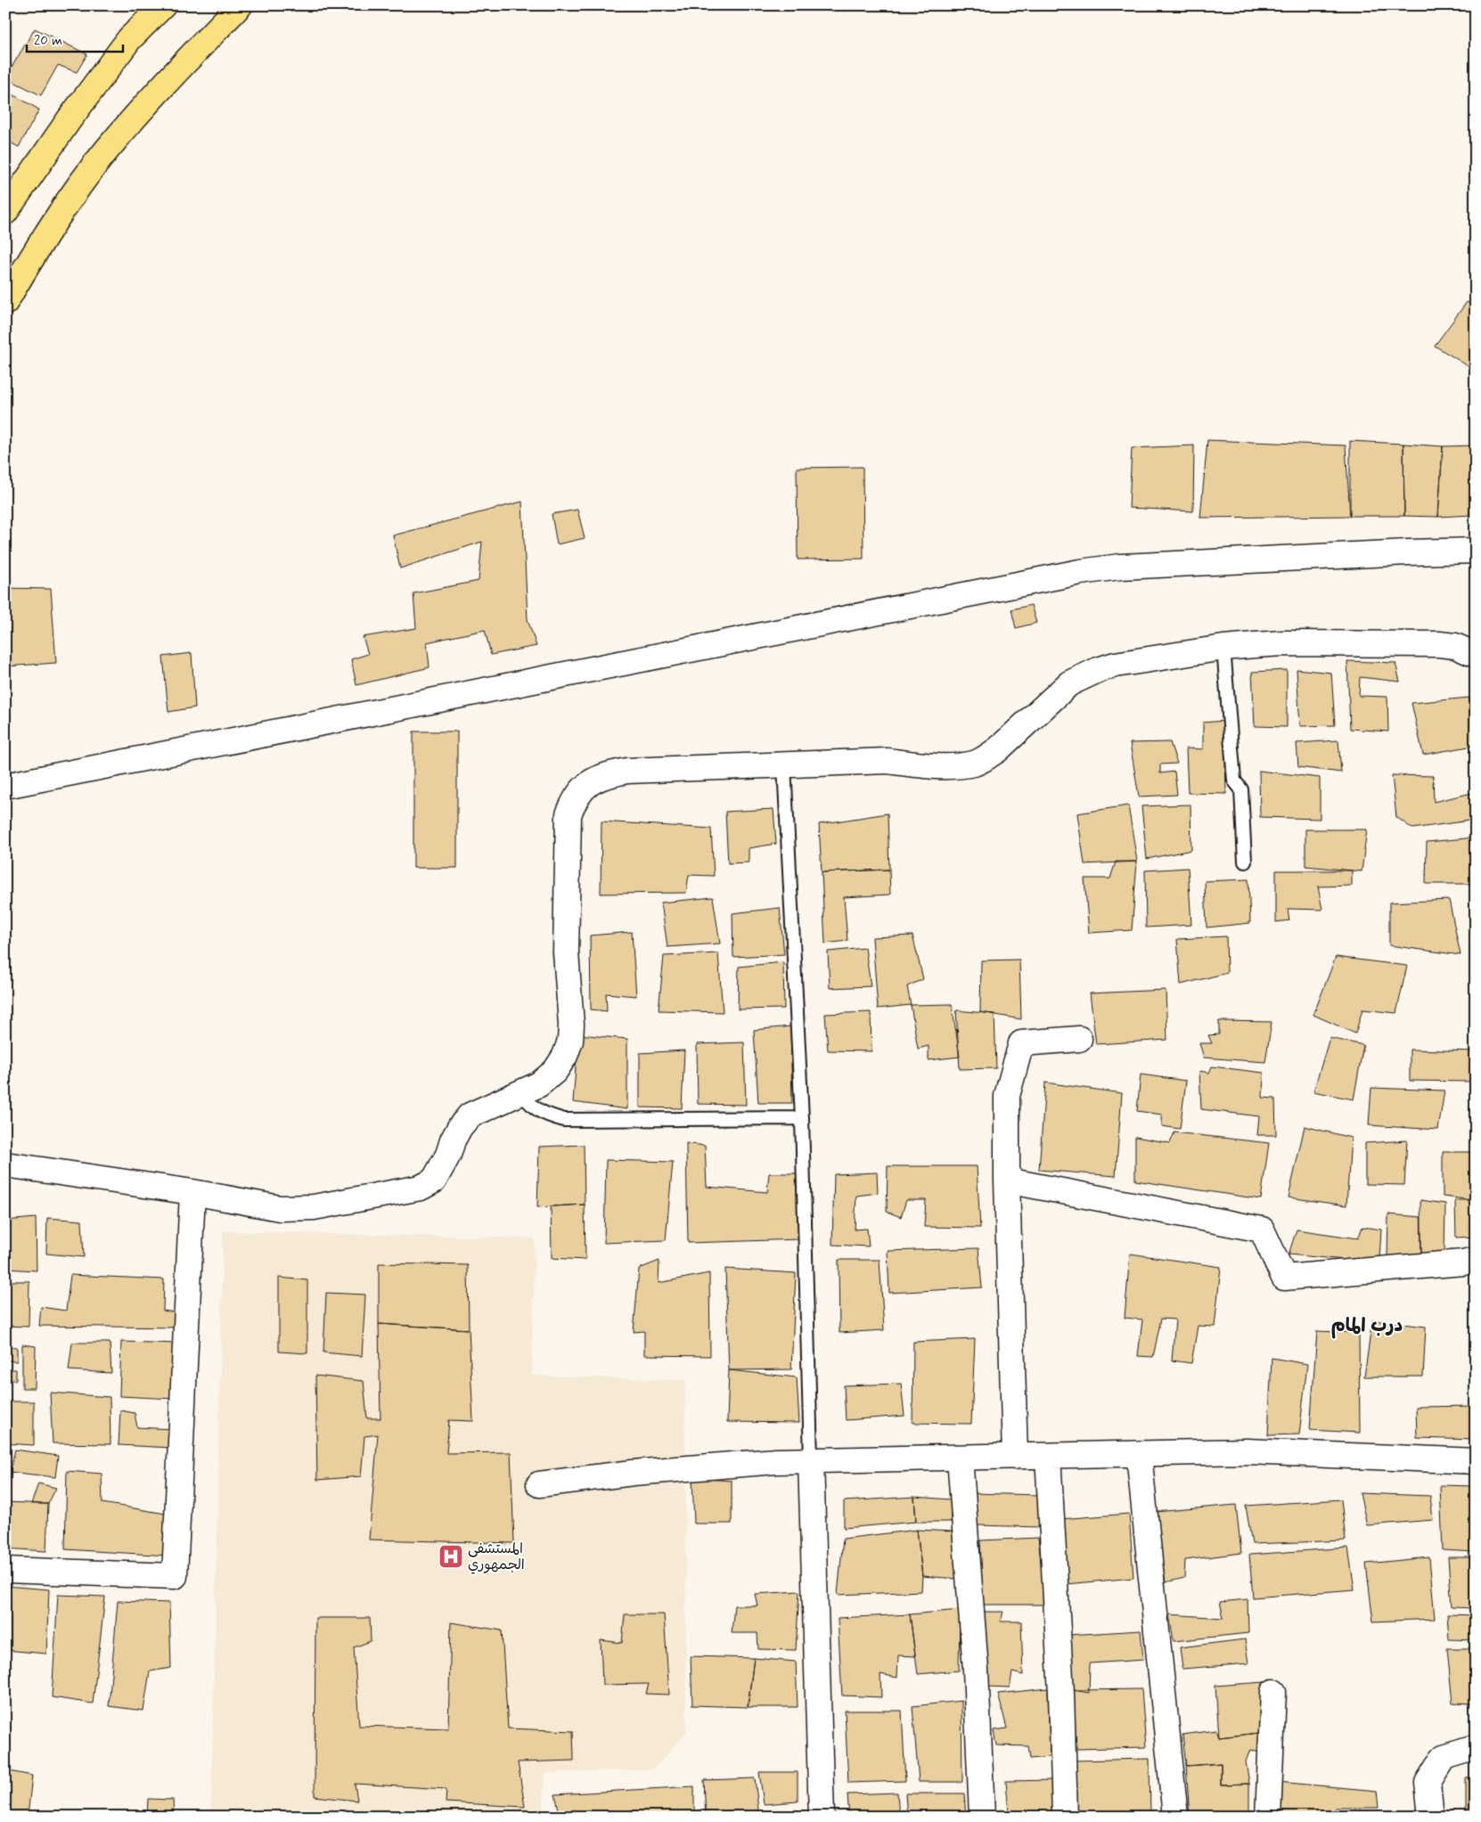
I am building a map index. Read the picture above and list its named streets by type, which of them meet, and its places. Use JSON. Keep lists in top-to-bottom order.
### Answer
{
  "districts": ["درب المام"],
  "places": {
    "hospital": ["المستشفى الجمهوري"]
  },
  "scale_bar": "20 m"
}
